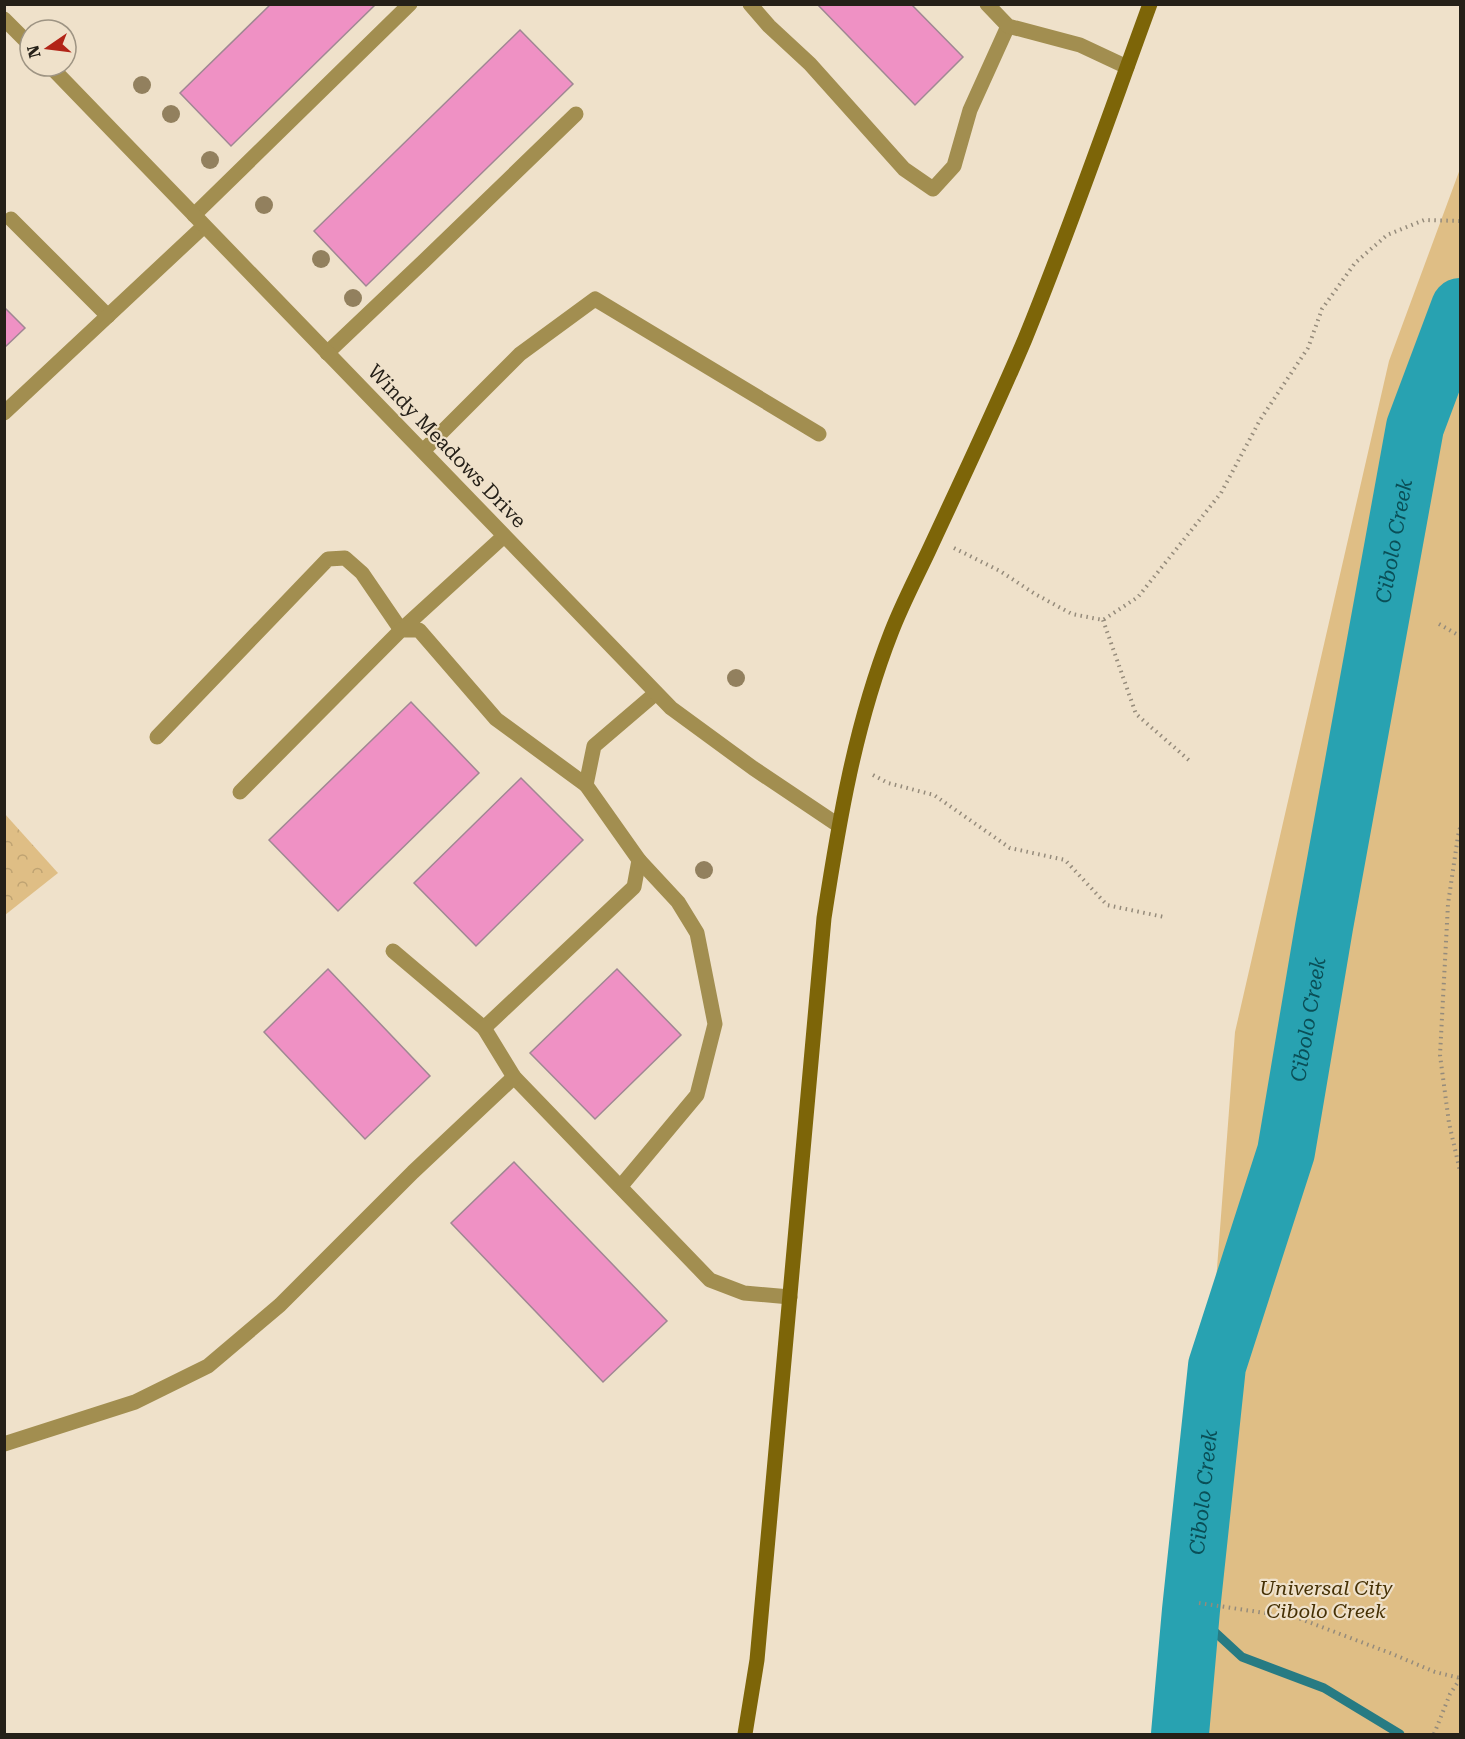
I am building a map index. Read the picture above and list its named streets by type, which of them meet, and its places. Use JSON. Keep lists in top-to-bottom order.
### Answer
{
  "streets": {
    "street": ["Windy Meadows Drive"]
  },
  "water": ["Cibolo Creek"],
  "parks": ["Universal City Cibolo Creek"],
  "north": "left"
}
